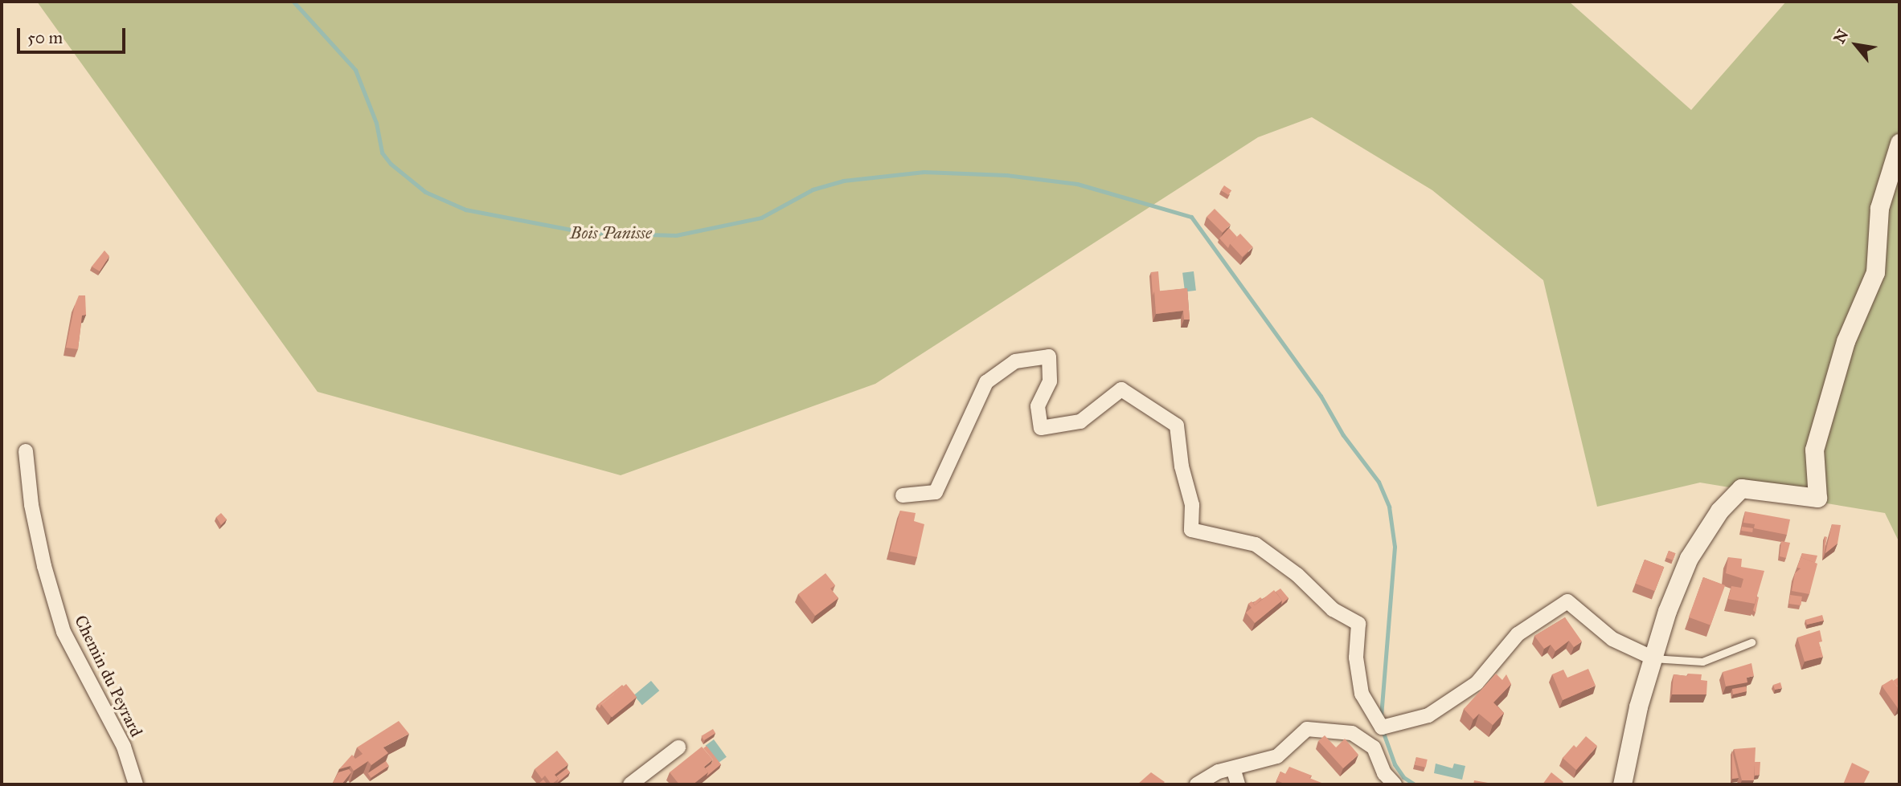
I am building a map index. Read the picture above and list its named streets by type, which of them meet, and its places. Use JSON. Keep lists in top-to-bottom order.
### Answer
{
  "streets": {
    "street": ["Chemin du Peyrard"]
  },
  "parks": ["Bois Panisse"],
  "scale_bar": "50 m",
  "north": "top left"
}
